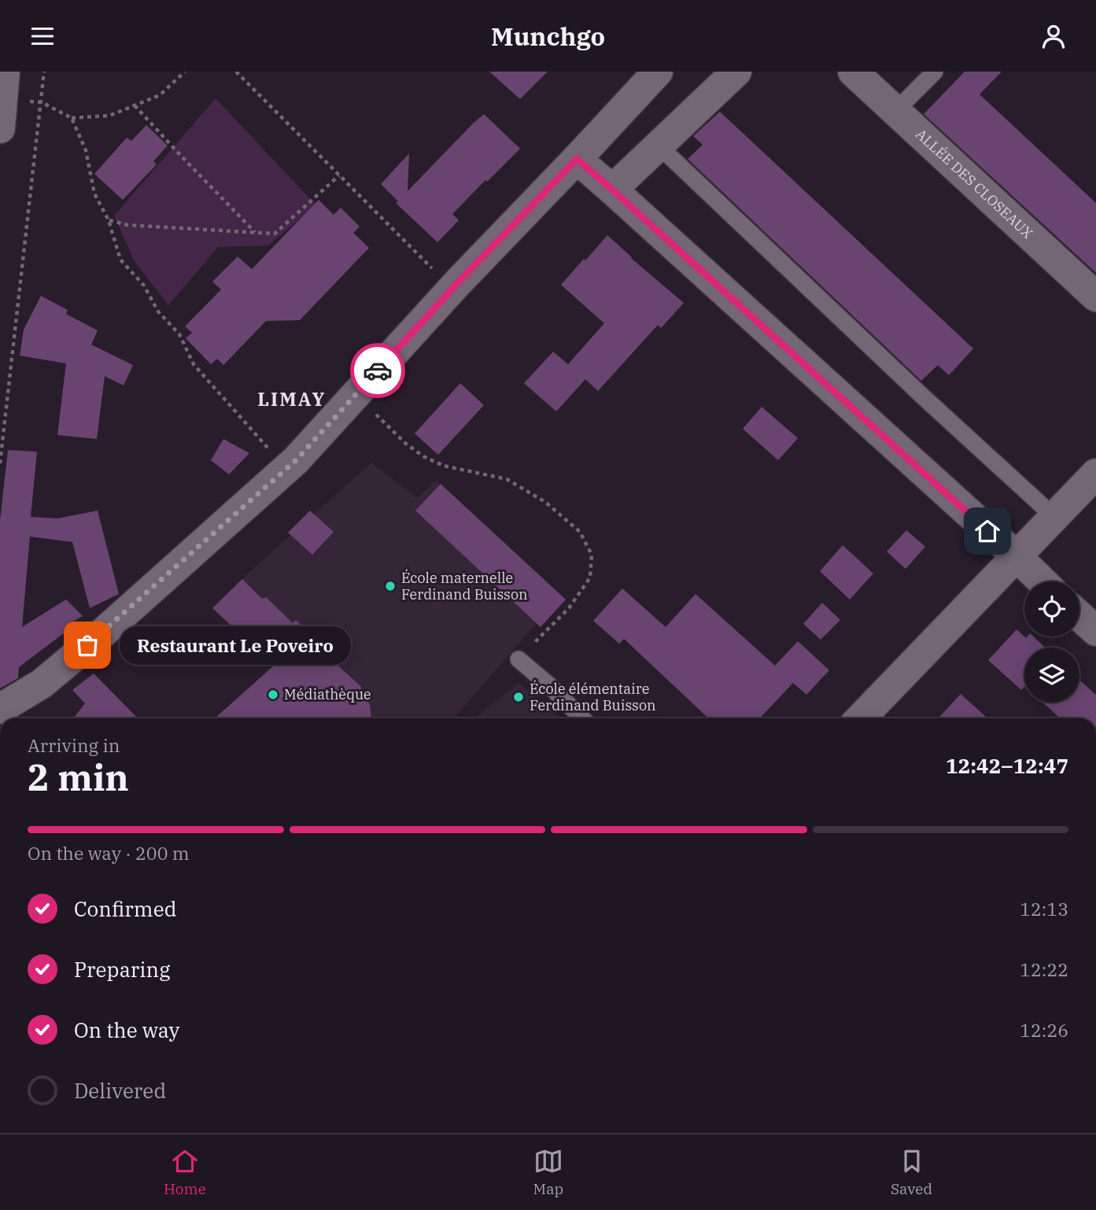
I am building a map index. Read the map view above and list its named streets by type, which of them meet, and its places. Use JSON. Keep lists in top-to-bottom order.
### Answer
{
  "streets": {
    "street": ["ALLÉE DES CLOSEAUX"]
  },
  "districts": ["LIMAY"],
  "places": [
    "École maternelle Ferdinand Buisson",
    "Restaurant Le Poveiro",
    "Médiathèque",
    "École élémentaire Ferdinand Buisson"
  ],
  "page": {
    "header": "Munchgo",
    "bubble": "Restaurant Le Poveiro",
    "heading": ["2 min", "Arriving in", "12:42–12:47"],
    "bar": "On the way · 200 m",
    "list": [
      ["Confirmed", "12:13"],
      ["Preparing", "12:22"],
      ["On the way", "12:26"],
      "Delivered"
    ],
    "tabs": ["Home", "Map", "Saved"]
  }
}
